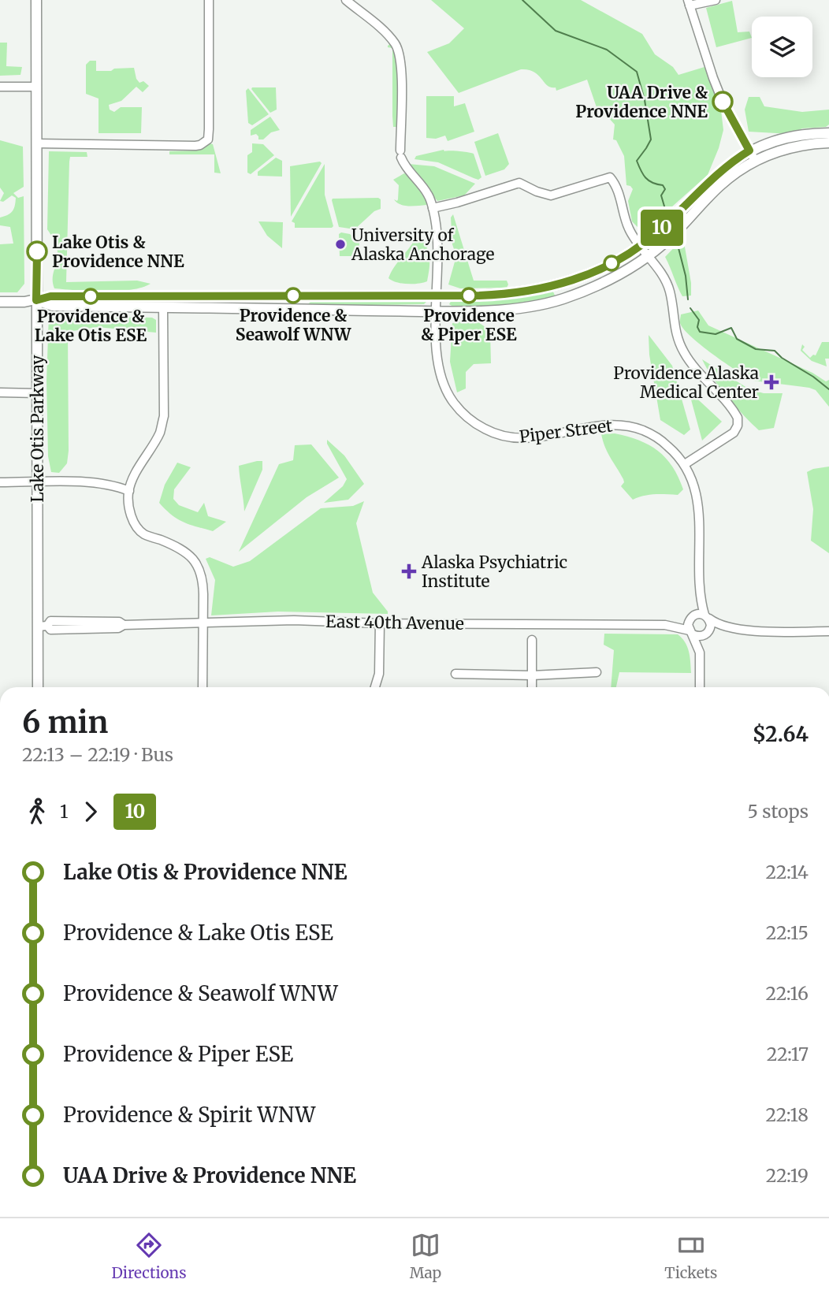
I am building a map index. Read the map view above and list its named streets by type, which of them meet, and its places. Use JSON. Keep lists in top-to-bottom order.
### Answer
{
  "streets": {
    "main road": ["Lake Otis Parkway"],
    "street": ["Piper Street", "East 40th Avenue"]
  },
  "crossings": [
    ["Lake Otis Parkway", "East 40th Avenue"],
    ["Piper Street", "East 40th Avenue"]
  ],
  "places": {
    "other": [
      "UAA Drive & Providence NNE",
      "University of Alaska Anchorage",
      "Lake Otis & Providence NNE",
      "Providence & Seawolf WNW",
      "Providence & Piper ESE",
      "Providence & Lake Otis ESE"
    ],
    "health": ["Providence Alaska Medical Center", "Alaska Psychiatric Institute"]
  },
  "lines": ["bus line 10"],
  "page": {
    "on_map": "10",
    "heading": ["6 min", "22:13 – 22:19 · Bus", "$2.64"],
    "legs": ["1", "10", "5 stops"],
    "list": [
      {
        "name": "Lake Otis & Providence NNE",
        "value": "22:14"
      },
      {
        "name": "Providence & Lake Otis ESE",
        "value": "22:15"
      },
      {
        "name": "Providence & Seawolf WNW",
        "value": "22:16"
      },
      {
        "name": "Providence & Piper ESE",
        "value": "22:17"
      },
      {
        "name": "Providence & Spirit WNW",
        "value": "22:18"
      },
      {
        "name": "UAA Drive & Providence NNE",
        "value": "22:19"
      }
    ],
    "tabs": ["Directions", "Map", "Tickets"]
  }
}
